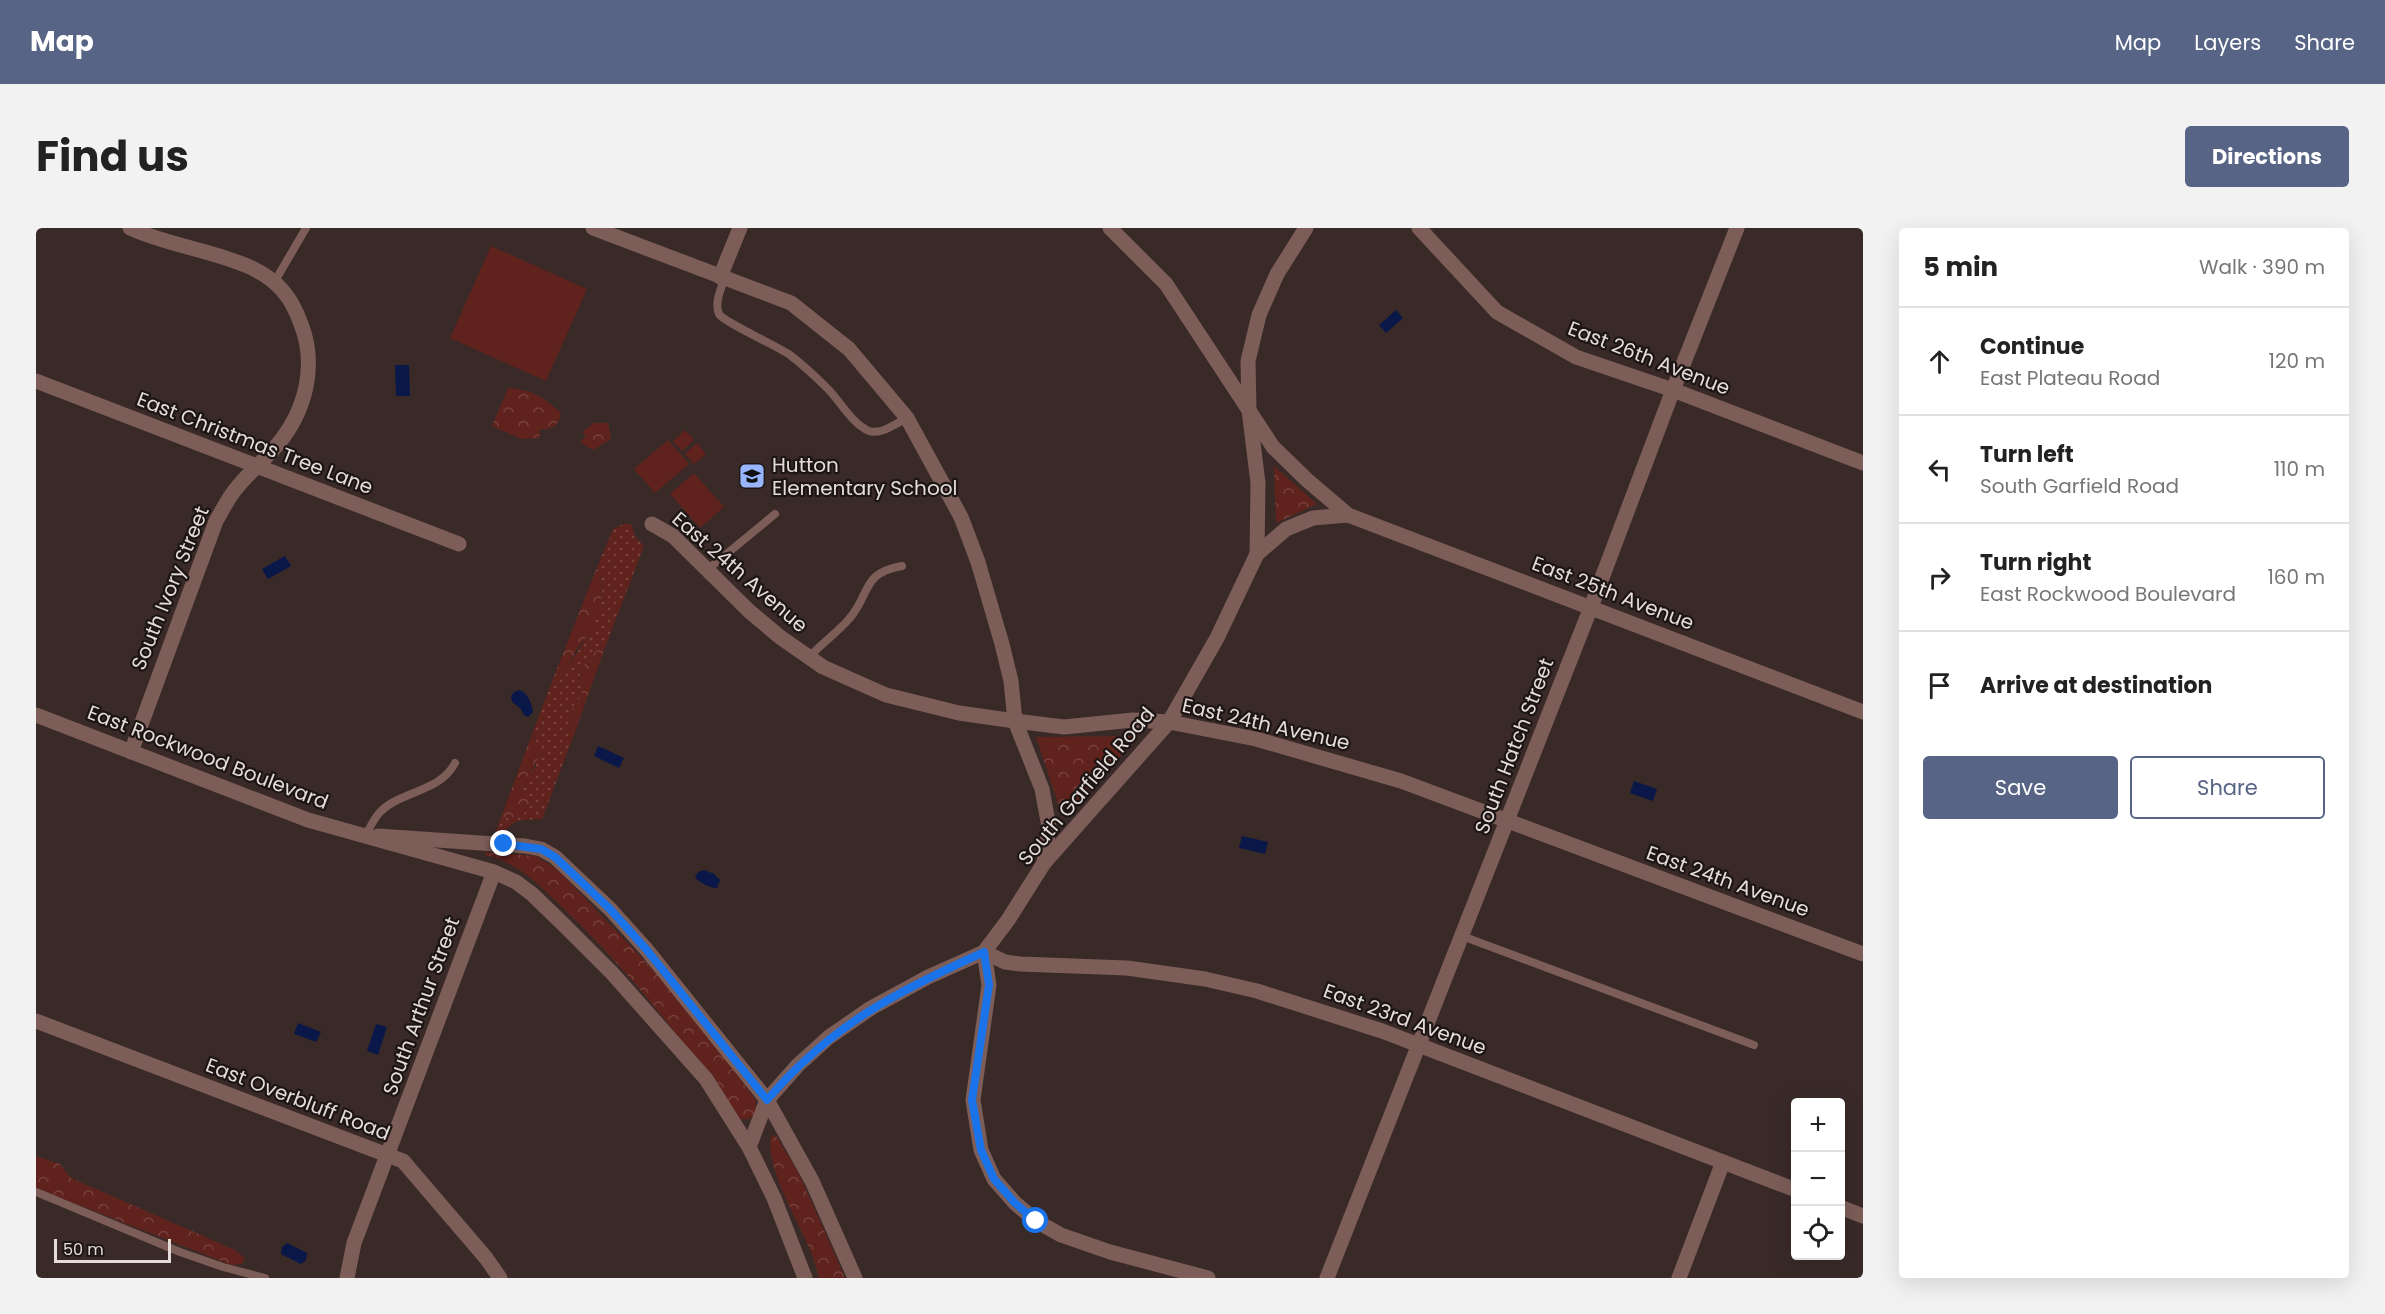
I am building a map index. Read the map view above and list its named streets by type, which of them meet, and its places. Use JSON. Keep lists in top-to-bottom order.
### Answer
{
  "streets": {
    "street": [
      "East 26th Avenue",
      "East Christmas Tree Lane",
      "East 24th Avenue",
      "South Ivory Street",
      "East 25th Avenue",
      "South Hatch Street",
      "East Rockwood Boulevard",
      "South Garfield Road",
      "South Arthur Street",
      "East 23rd Avenue",
      "East Overbluff Road"
    ]
  },
  "crossings": [
    ["East 26th Avenue", "South Hatch Street"],
    ["East Christmas Tree Lane", "South Ivory Street"],
    ["East 24th Avenue", "South Hatch Street"],
    ["East 24th Avenue", "South Garfield Road"],
    ["South Ivory Street", "East Rockwood Boulevard"],
    ["East 25th Avenue", "South Hatch Street"],
    ["East 25th Avenue", "South Garfield Road"],
    ["South Hatch Street", "East 23rd Avenue"],
    ["East Rockwood Boulevard", "South Garfield Road"],
    ["East Rockwood Boulevard", "South Arthur Street"],
    ["South Garfield Road", "East 23rd Avenue"],
    ["South Arthur Street", "East Overbluff Road"]
  ],
  "places": {
    "school or university": ["Hutton Elementary School"]
  },
  "scale_bar": "50 m",
  "page": {
    "header": "Map",
    "nav": ["Map", "Layers", "Share"],
    "title": "Find us",
    "buttons": [
      "Directions",
      ["Save", "Share"]
    ],
    "heading": ["5 min", "Walk · 390 m"],
    "list": [
      ["Continue", "East Plateau Road", "120 m"],
      ["Turn left", "South Garfield Road", "110 m"],
      ["Turn right", "East Rockwood Boulevard", "160 m"],
      "Arrive at destination"
    ],
    "map_buttons": ["+", "−"],
    "scale": "50 m"
  }
}
